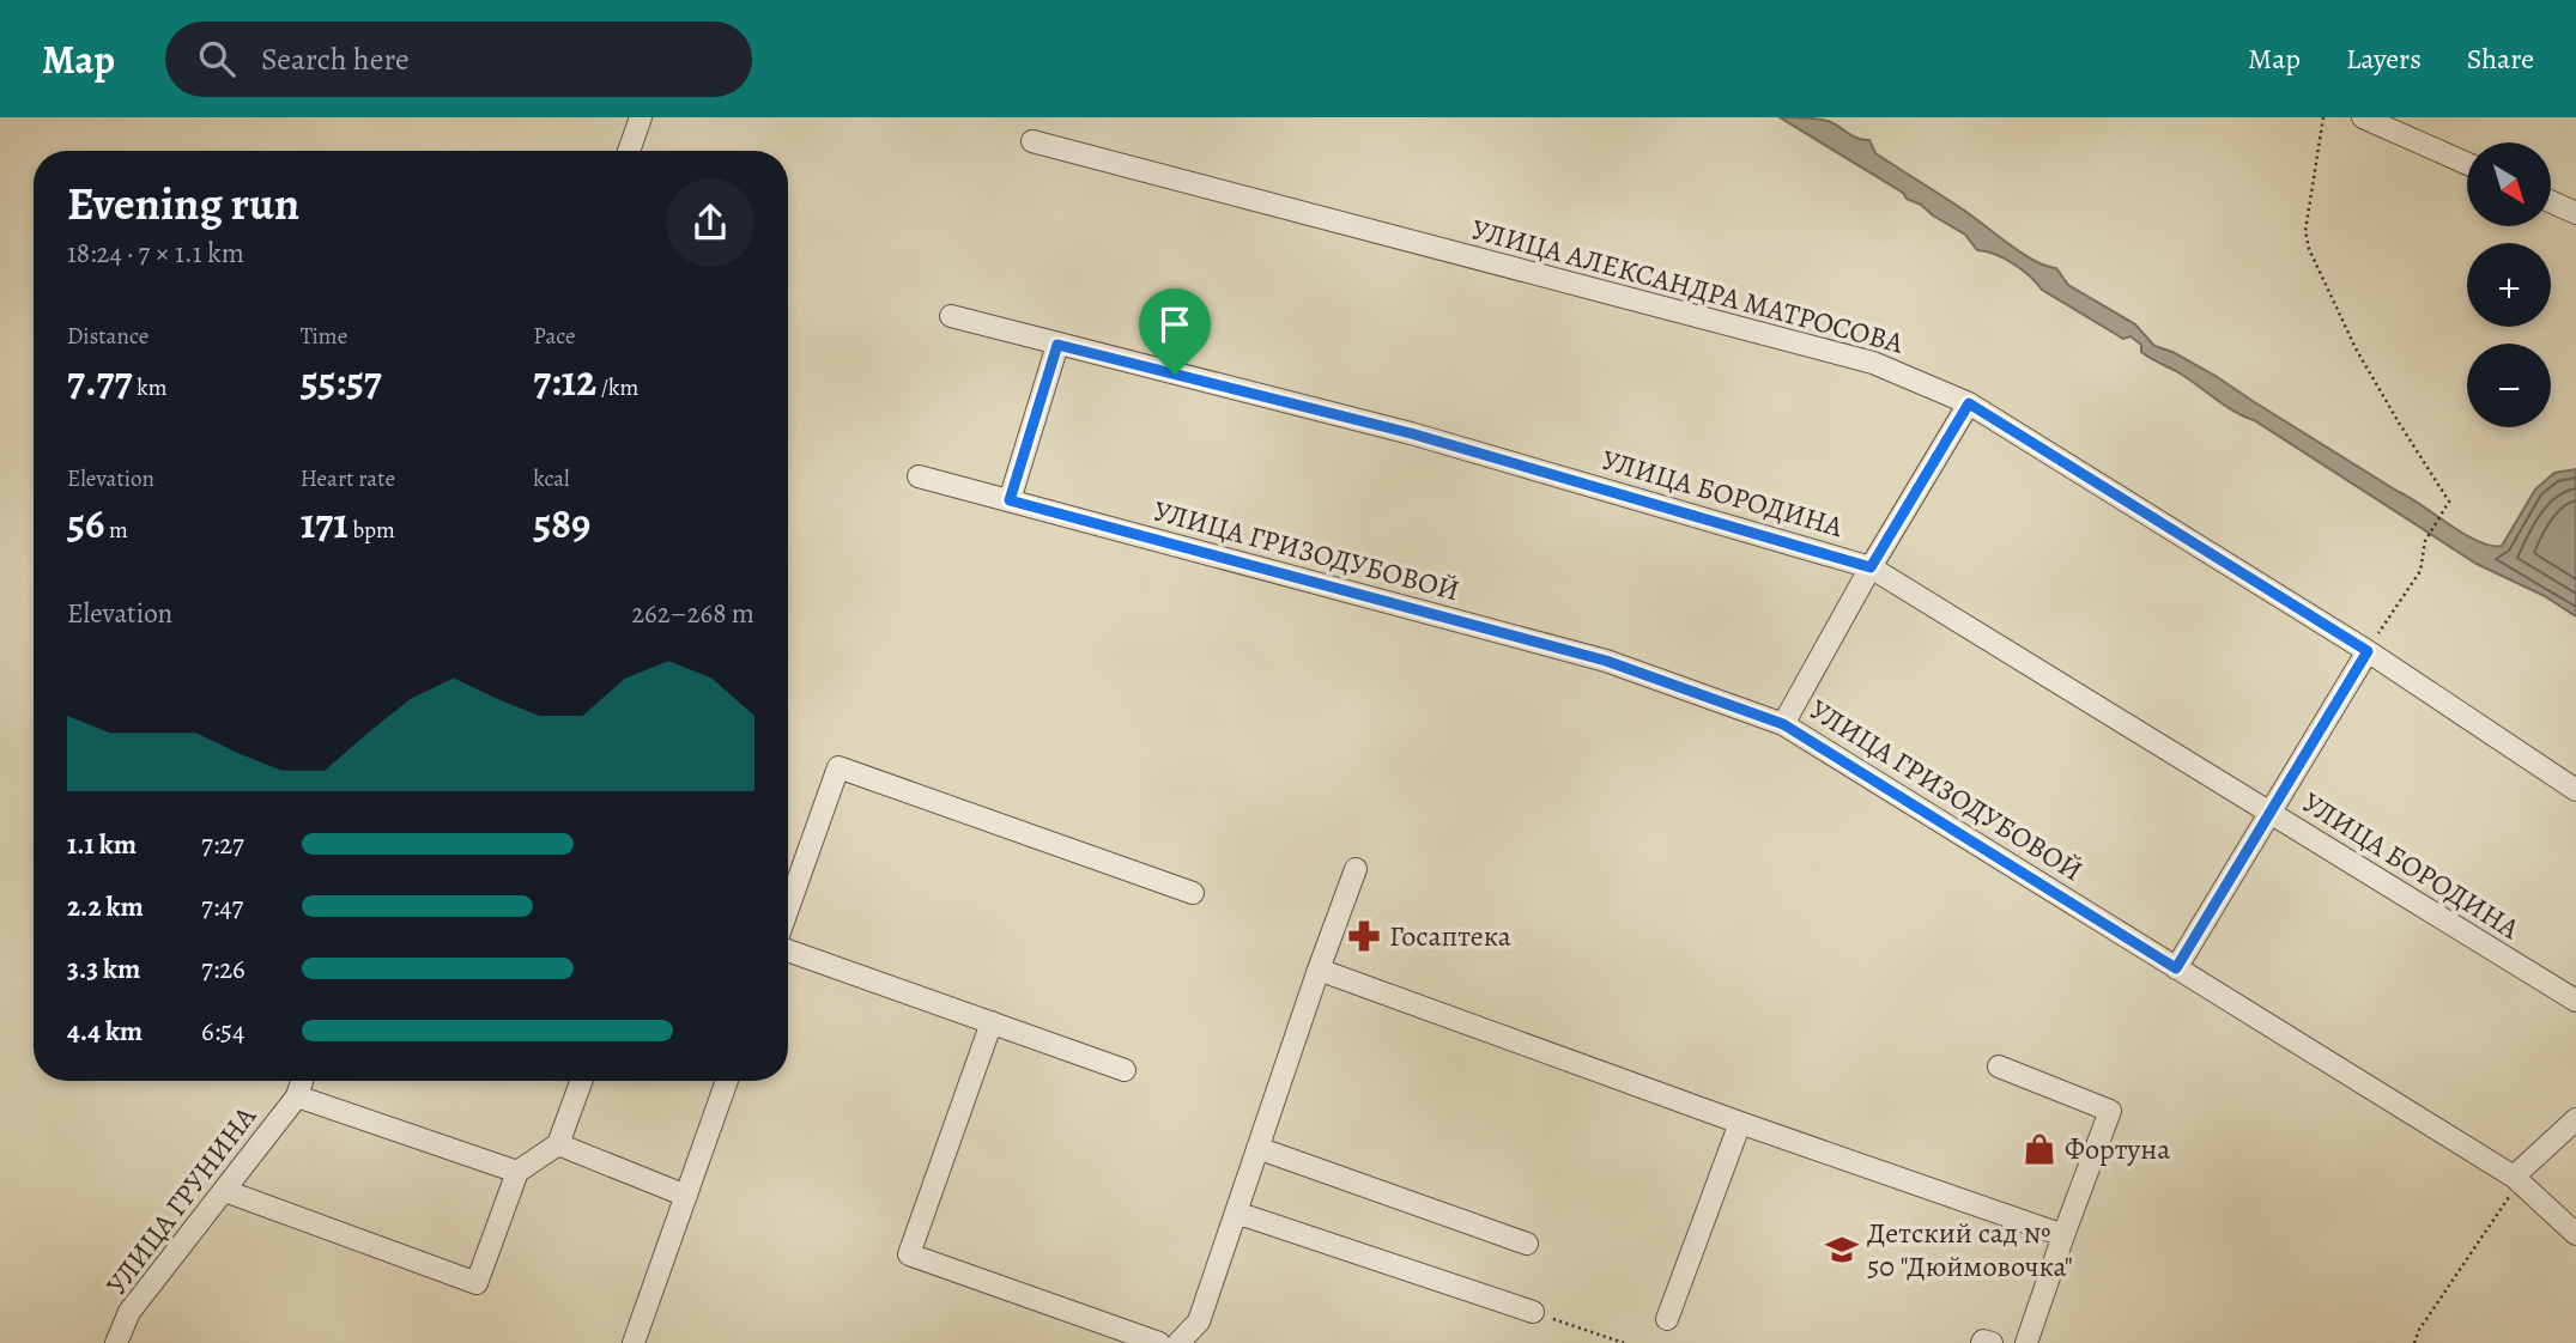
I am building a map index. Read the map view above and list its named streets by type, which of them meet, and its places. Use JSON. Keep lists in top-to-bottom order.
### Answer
{
  "streets": {
    "street": [
      "УЛИЦА АЛЕКСАНДРА МАТРОСОВА",
      "УЛИЦА БОРОДИНА",
      "УЛИЦА ГРИЗОДУБОВОЙ",
      "УЛИЦА ГРУНИНА"
    ]
  },
  "places": {
    "pharmacy": ["Госаптека"],
    "shop": ["Фортуна"],
    "school or university": ["Детский сад № 50 \"Дюймовочка\""]
  },
  "north": "bottom right",
  "page": {
    "header": "Map",
    "search": "Search here",
    "nav": ["Map", "Layers", "Share"],
    "map_buttons": ["+", "−"],
    "heading": ["Evening run", "18:24 · 7 × 1.1 km"],
    "stats": [
      ["Distance", "7.77 km"],
      ["Time", "55:57"],
      ["Pace", "7:12 /km"],
      ["Elevation", "56 m"],
      ["Heart rate", "171 bpm"],
      ["kcal", "589"]
    ],
    "chart": ["Elevation", "262–268 m"],
    "list": [
      {
        "name": "1.1 km",
        "note": "7:27"
      },
      {
        "name": "2.2 km",
        "note": "7:47"
      },
      {
        "name": "3.3 km",
        "note": "7:26"
      },
      {
        "name": "4.4 km",
        "note": "6:54"
      }
    ]
  }
}
